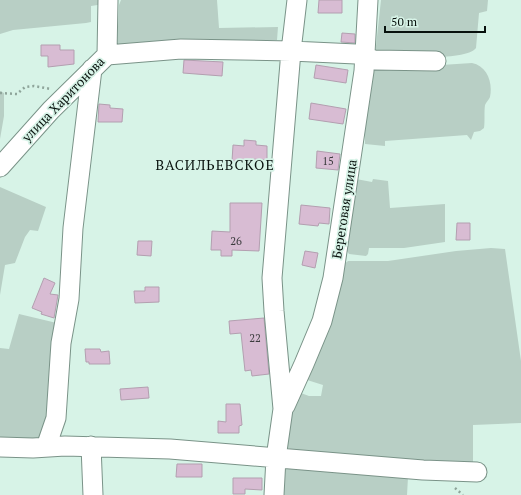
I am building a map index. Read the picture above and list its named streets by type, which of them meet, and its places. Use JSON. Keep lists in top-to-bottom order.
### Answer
{
  "streets": {
    "street": ["улица Харитонова", "Береговая улица"]
  },
  "districts": ["ВАСИЛЬЕВСКОЕ"],
  "house_numbers": ["15", "26", "22"],
  "scale_bar": "50 m"
}
